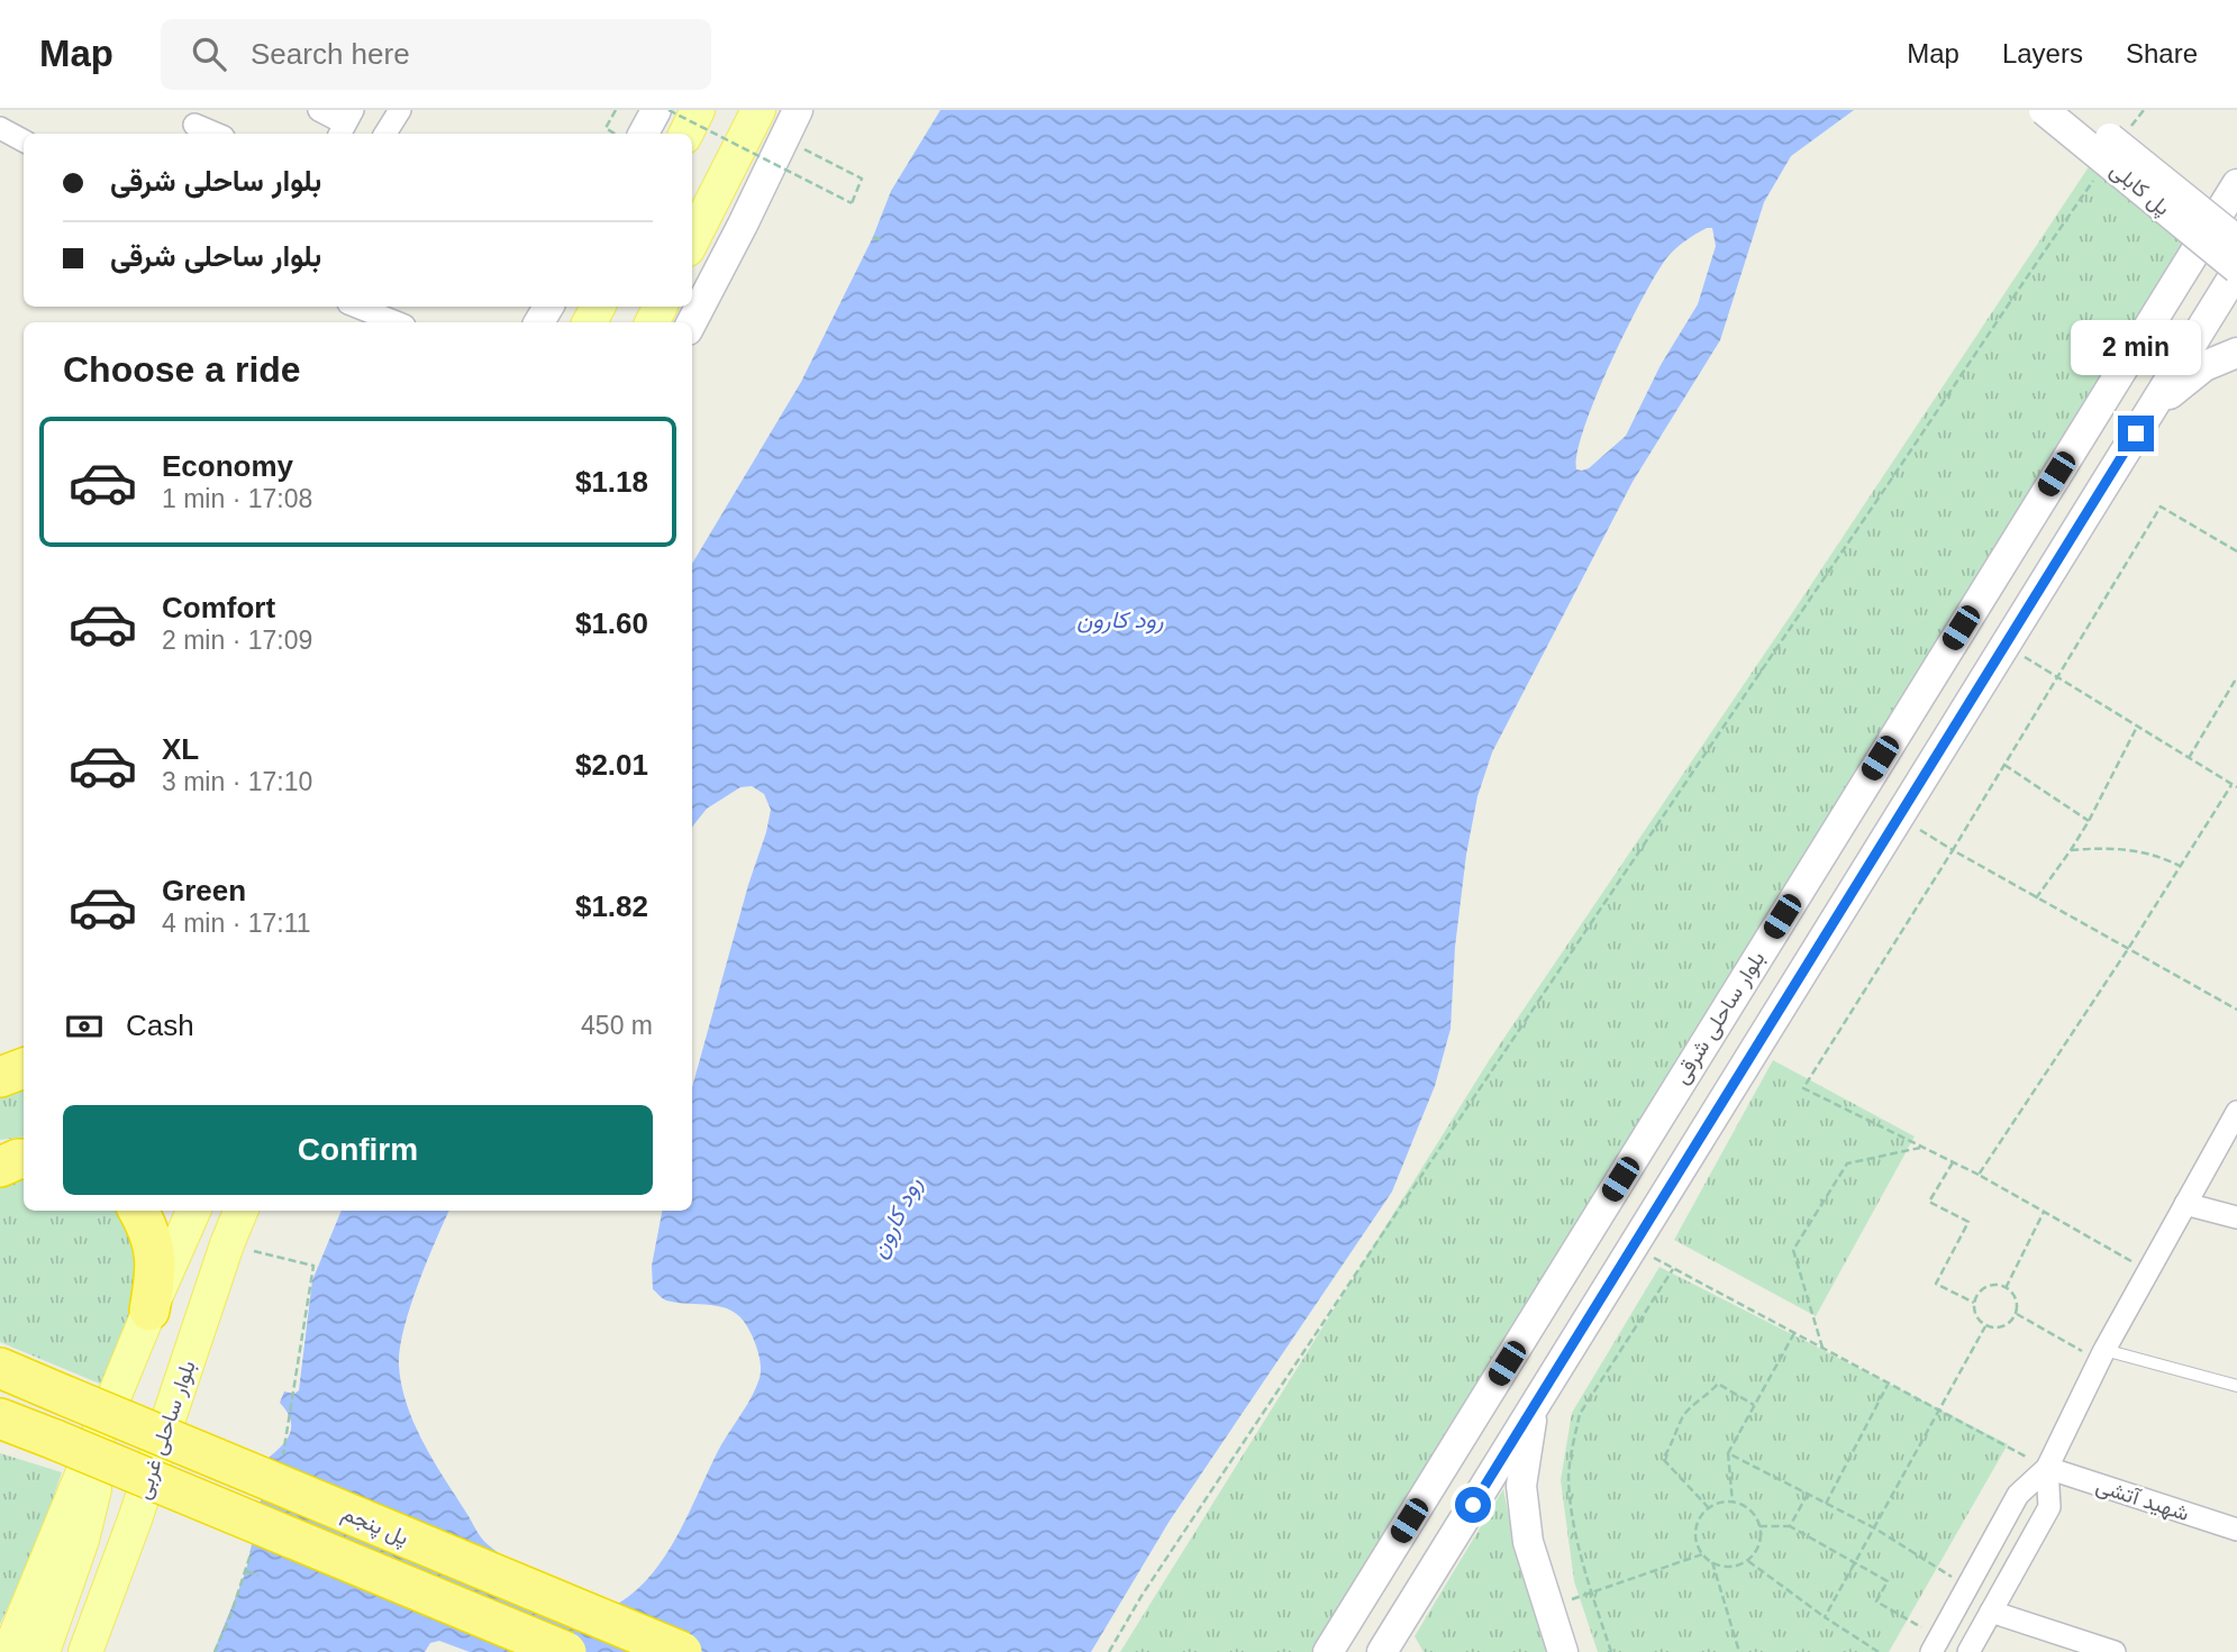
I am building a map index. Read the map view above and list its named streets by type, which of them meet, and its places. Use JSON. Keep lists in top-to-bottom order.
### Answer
{
  "streets": {
    "highway": ["پل پنجم"],
    "main road": ["پل کابلی", "بلوار ساحلی شرقی", "بلوار ساحلی غربی"],
    "street": ["شهید آتشی"]
  },
  "water": ["رود کارون"],
  "page": {
    "header": "Map",
    "search": "Search here",
    "nav": ["Map", "Layers", "Share"],
    "banner": ["بلوار ساحلی شرقی", "بلوار ساحلی شرقی"],
    "bubble": "2 min",
    "heading": "Choose a ride",
    "list": [
      {
        "name": "Economy",
        "note": "1 min · 17:08",
        "value": "$1.18"
      },
      {
        "name": "Comfort",
        "note": "2 min · 17:09",
        "value": "$1.60"
      },
      {
        "name": "XL",
        "note": "3 min · 17:10",
        "value": "$2.01"
      },
      {
        "name": "Green",
        "note": "4 min · 17:11",
        "value": "$1.82"
      }
    ],
    "pay": ["Cash", "450 m"],
    "buttons": "Confirm"
  }
}
